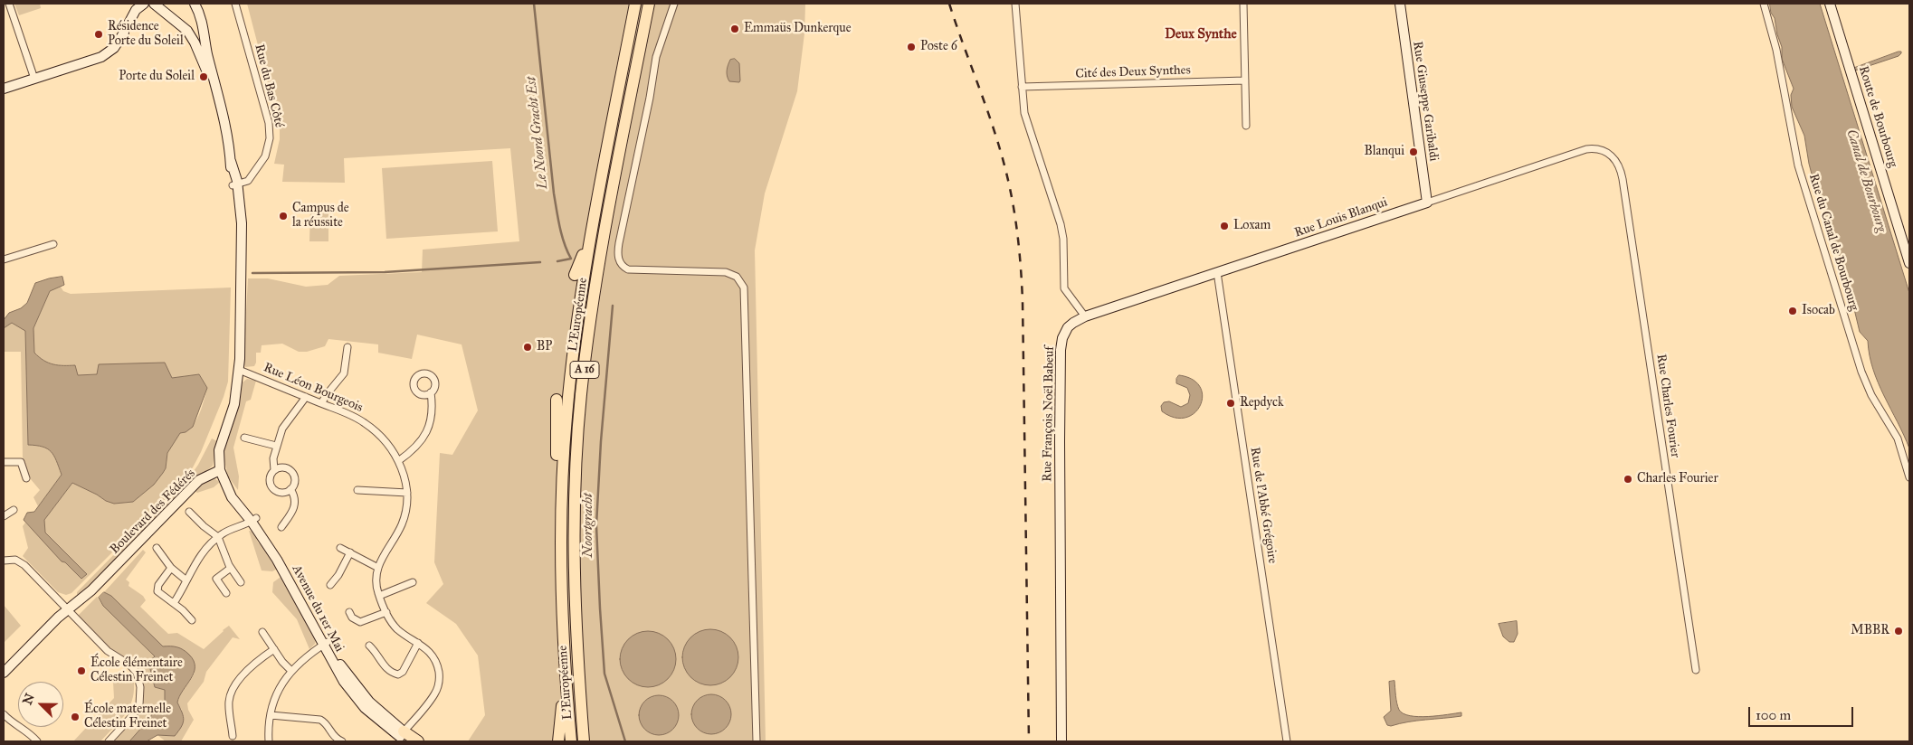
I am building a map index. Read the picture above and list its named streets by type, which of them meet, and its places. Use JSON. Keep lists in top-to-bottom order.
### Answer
{
  "streets": {
    "highway": ["L'Européenne", "A 16"],
    "street": [
      "Cité des Deux Synthes",
      "Rue du Bas Côté",
      "Rue Giuseppe Garibaldi",
      "Route de Bourbourg",
      "Rue Louis Blanqui",
      "Rue du Canal de Bourbourg",
      "Rue Léon Bourgeois",
      "Rue Charles Fourier",
      "Rue François Noël Babeuf",
      "Rue de l'Abbé Grégoire",
      "Boulevard des Fédérés",
      "Avenue du 1er Mai"
    ]
  },
  "crossings": [
    ["Rue Giuseppe Garibaldi", "Rue Louis Blanqui"],
    ["Rue Louis Blanqui", "Rue Charles Fourier"],
    ["Rue Louis Blanqui", "Rue François Noël Babeuf"],
    ["Rue Louis Blanqui", "Rue de l'Abbé Grégoire"],
    ["Rue Léon Bourgeois", "Avenue du 1er Mai"],
    ["Boulevard des Fédérés", "Avenue du 1er Mai"]
  ],
  "districts": ["Deux Synthe"],
  "water": ["Le Noord Gracht Est", "Canal de Bourbourg", "Noortgracht"],
  "places": [
    "Emmaüs Dunkerque",
    "Résidence Porte du Soleil",
    "Poste 6",
    "Porte du Soleil",
    "Blanqui",
    "Campus de la réussite",
    "Loxam",
    "Isocab",
    "BP",
    "Repdyck",
    "Charles Fourier",
    "MBBR",
    "École élémentaire Célestin Freinet",
    "École maternelle Célestin Freinet"
  ],
  "scale_bar": "100 m",
  "north": "top left"
}
